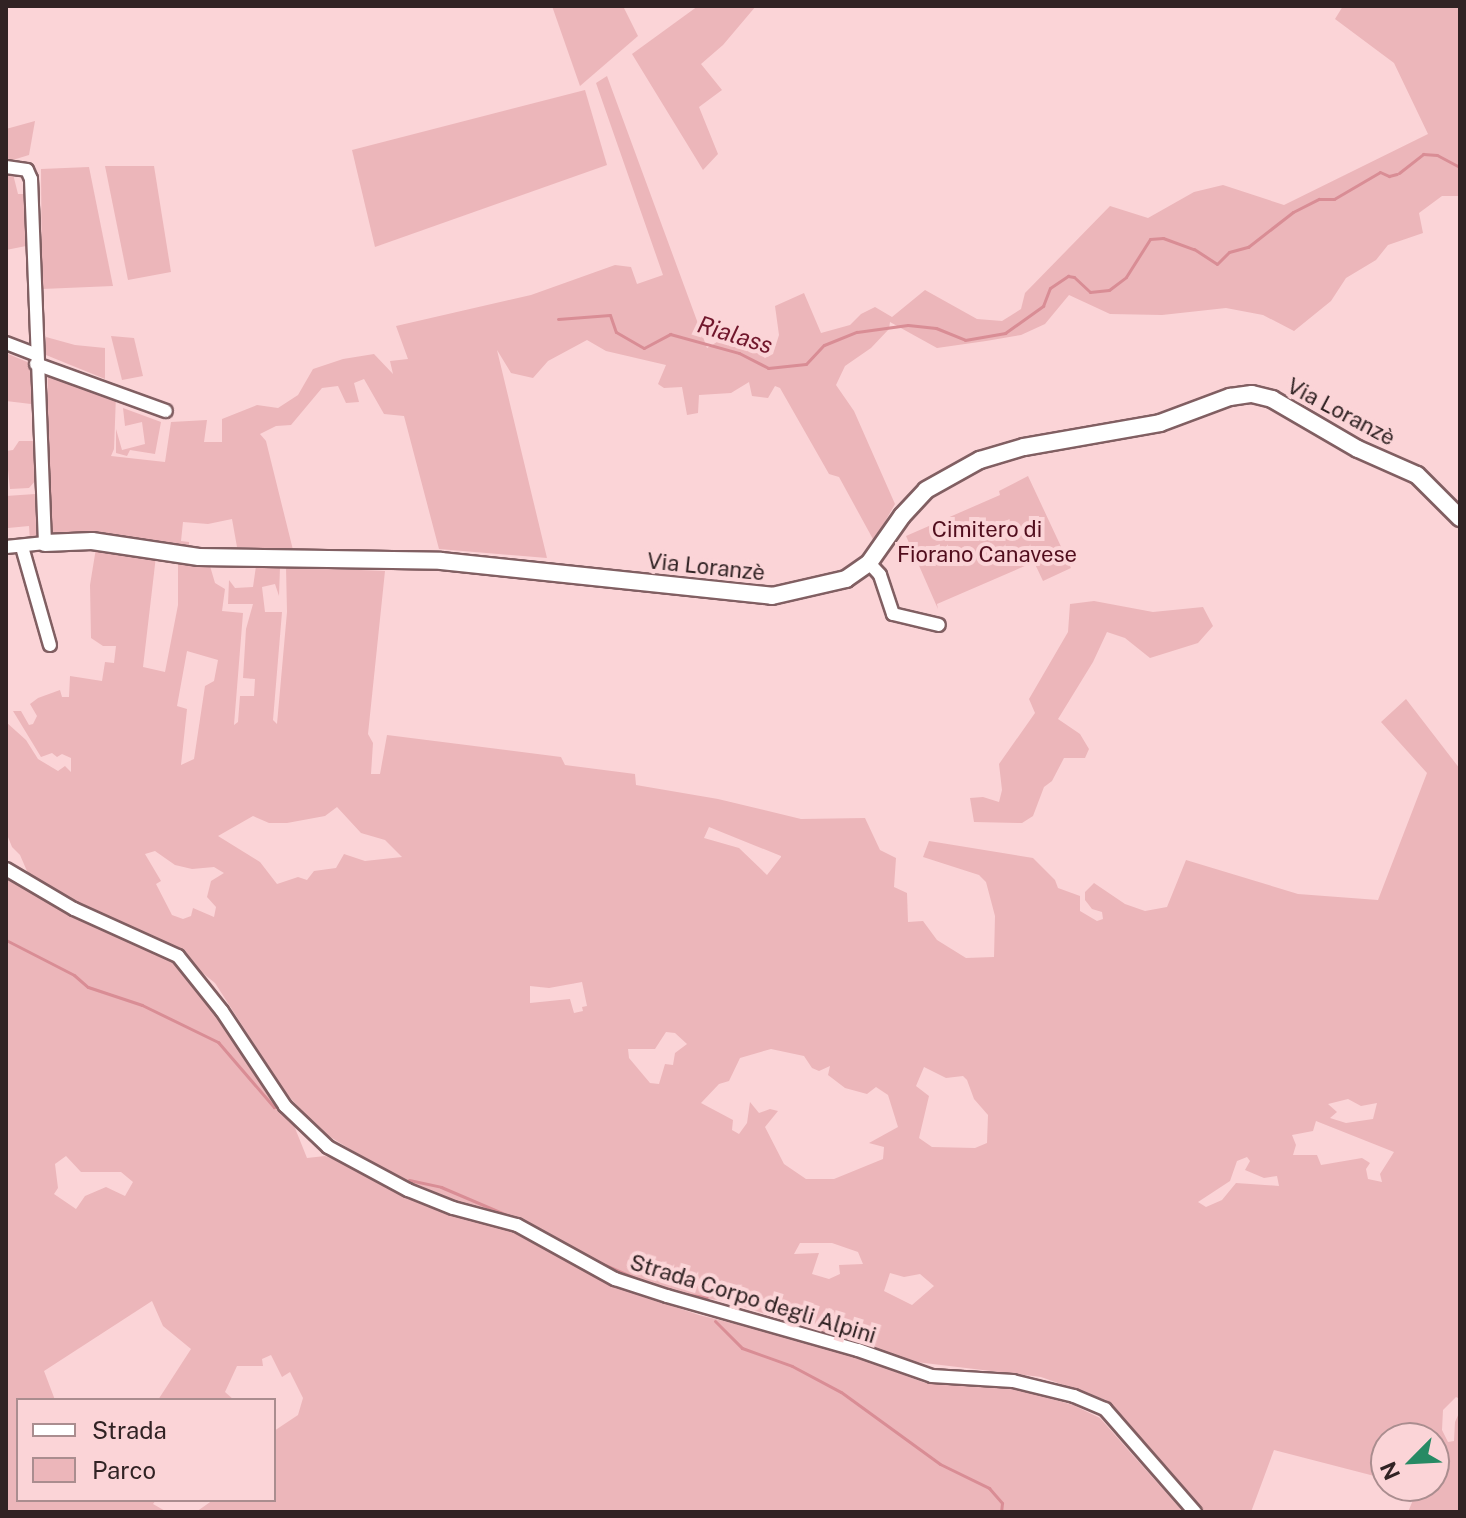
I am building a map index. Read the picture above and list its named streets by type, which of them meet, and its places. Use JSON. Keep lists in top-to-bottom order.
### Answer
{
  "streets": {
    "street": ["Via Loranzè", "Strada Corpo degli Alpini"]
  },
  "water": ["Rialass"],
  "parks": ["Cimitero di Fiorano Canavese"],
  "legend": ["Strada", "Parco"],
  "north": "bottom left"
}
